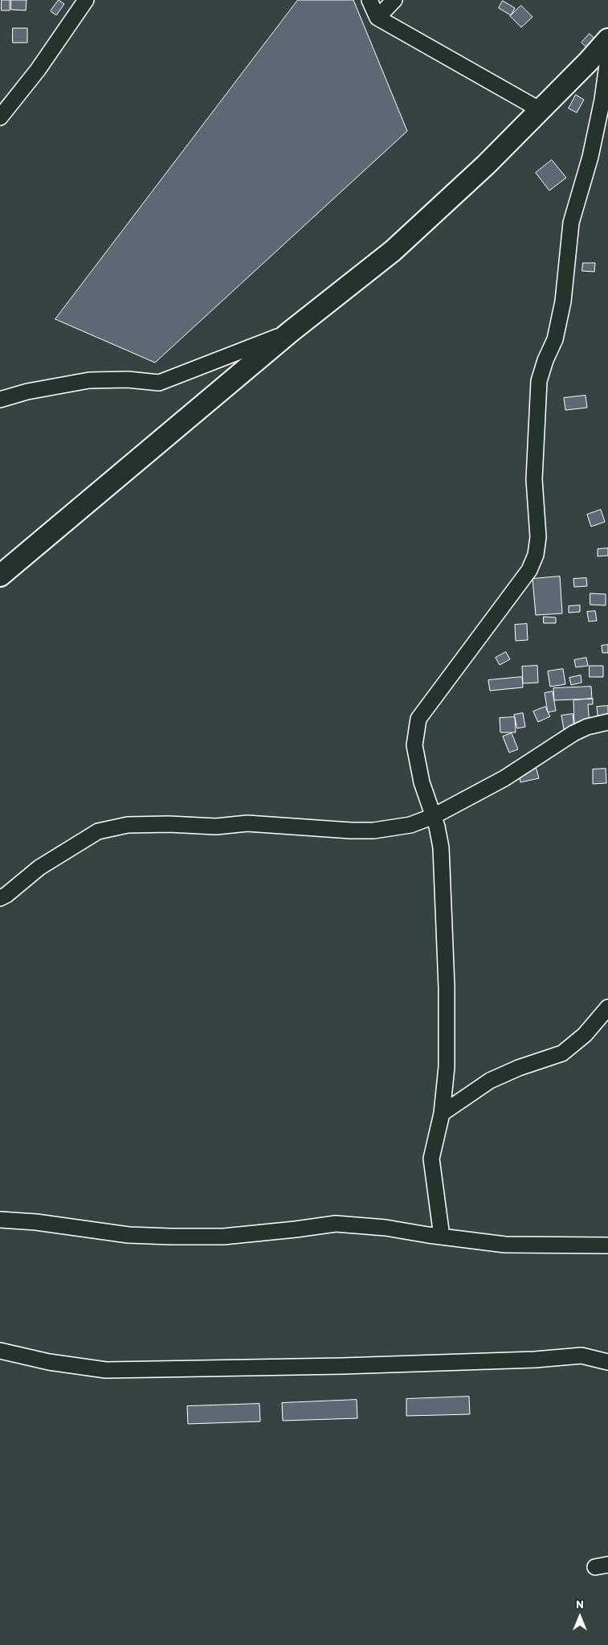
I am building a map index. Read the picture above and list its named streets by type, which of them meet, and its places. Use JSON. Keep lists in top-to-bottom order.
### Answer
{
  "north": "top"
}
